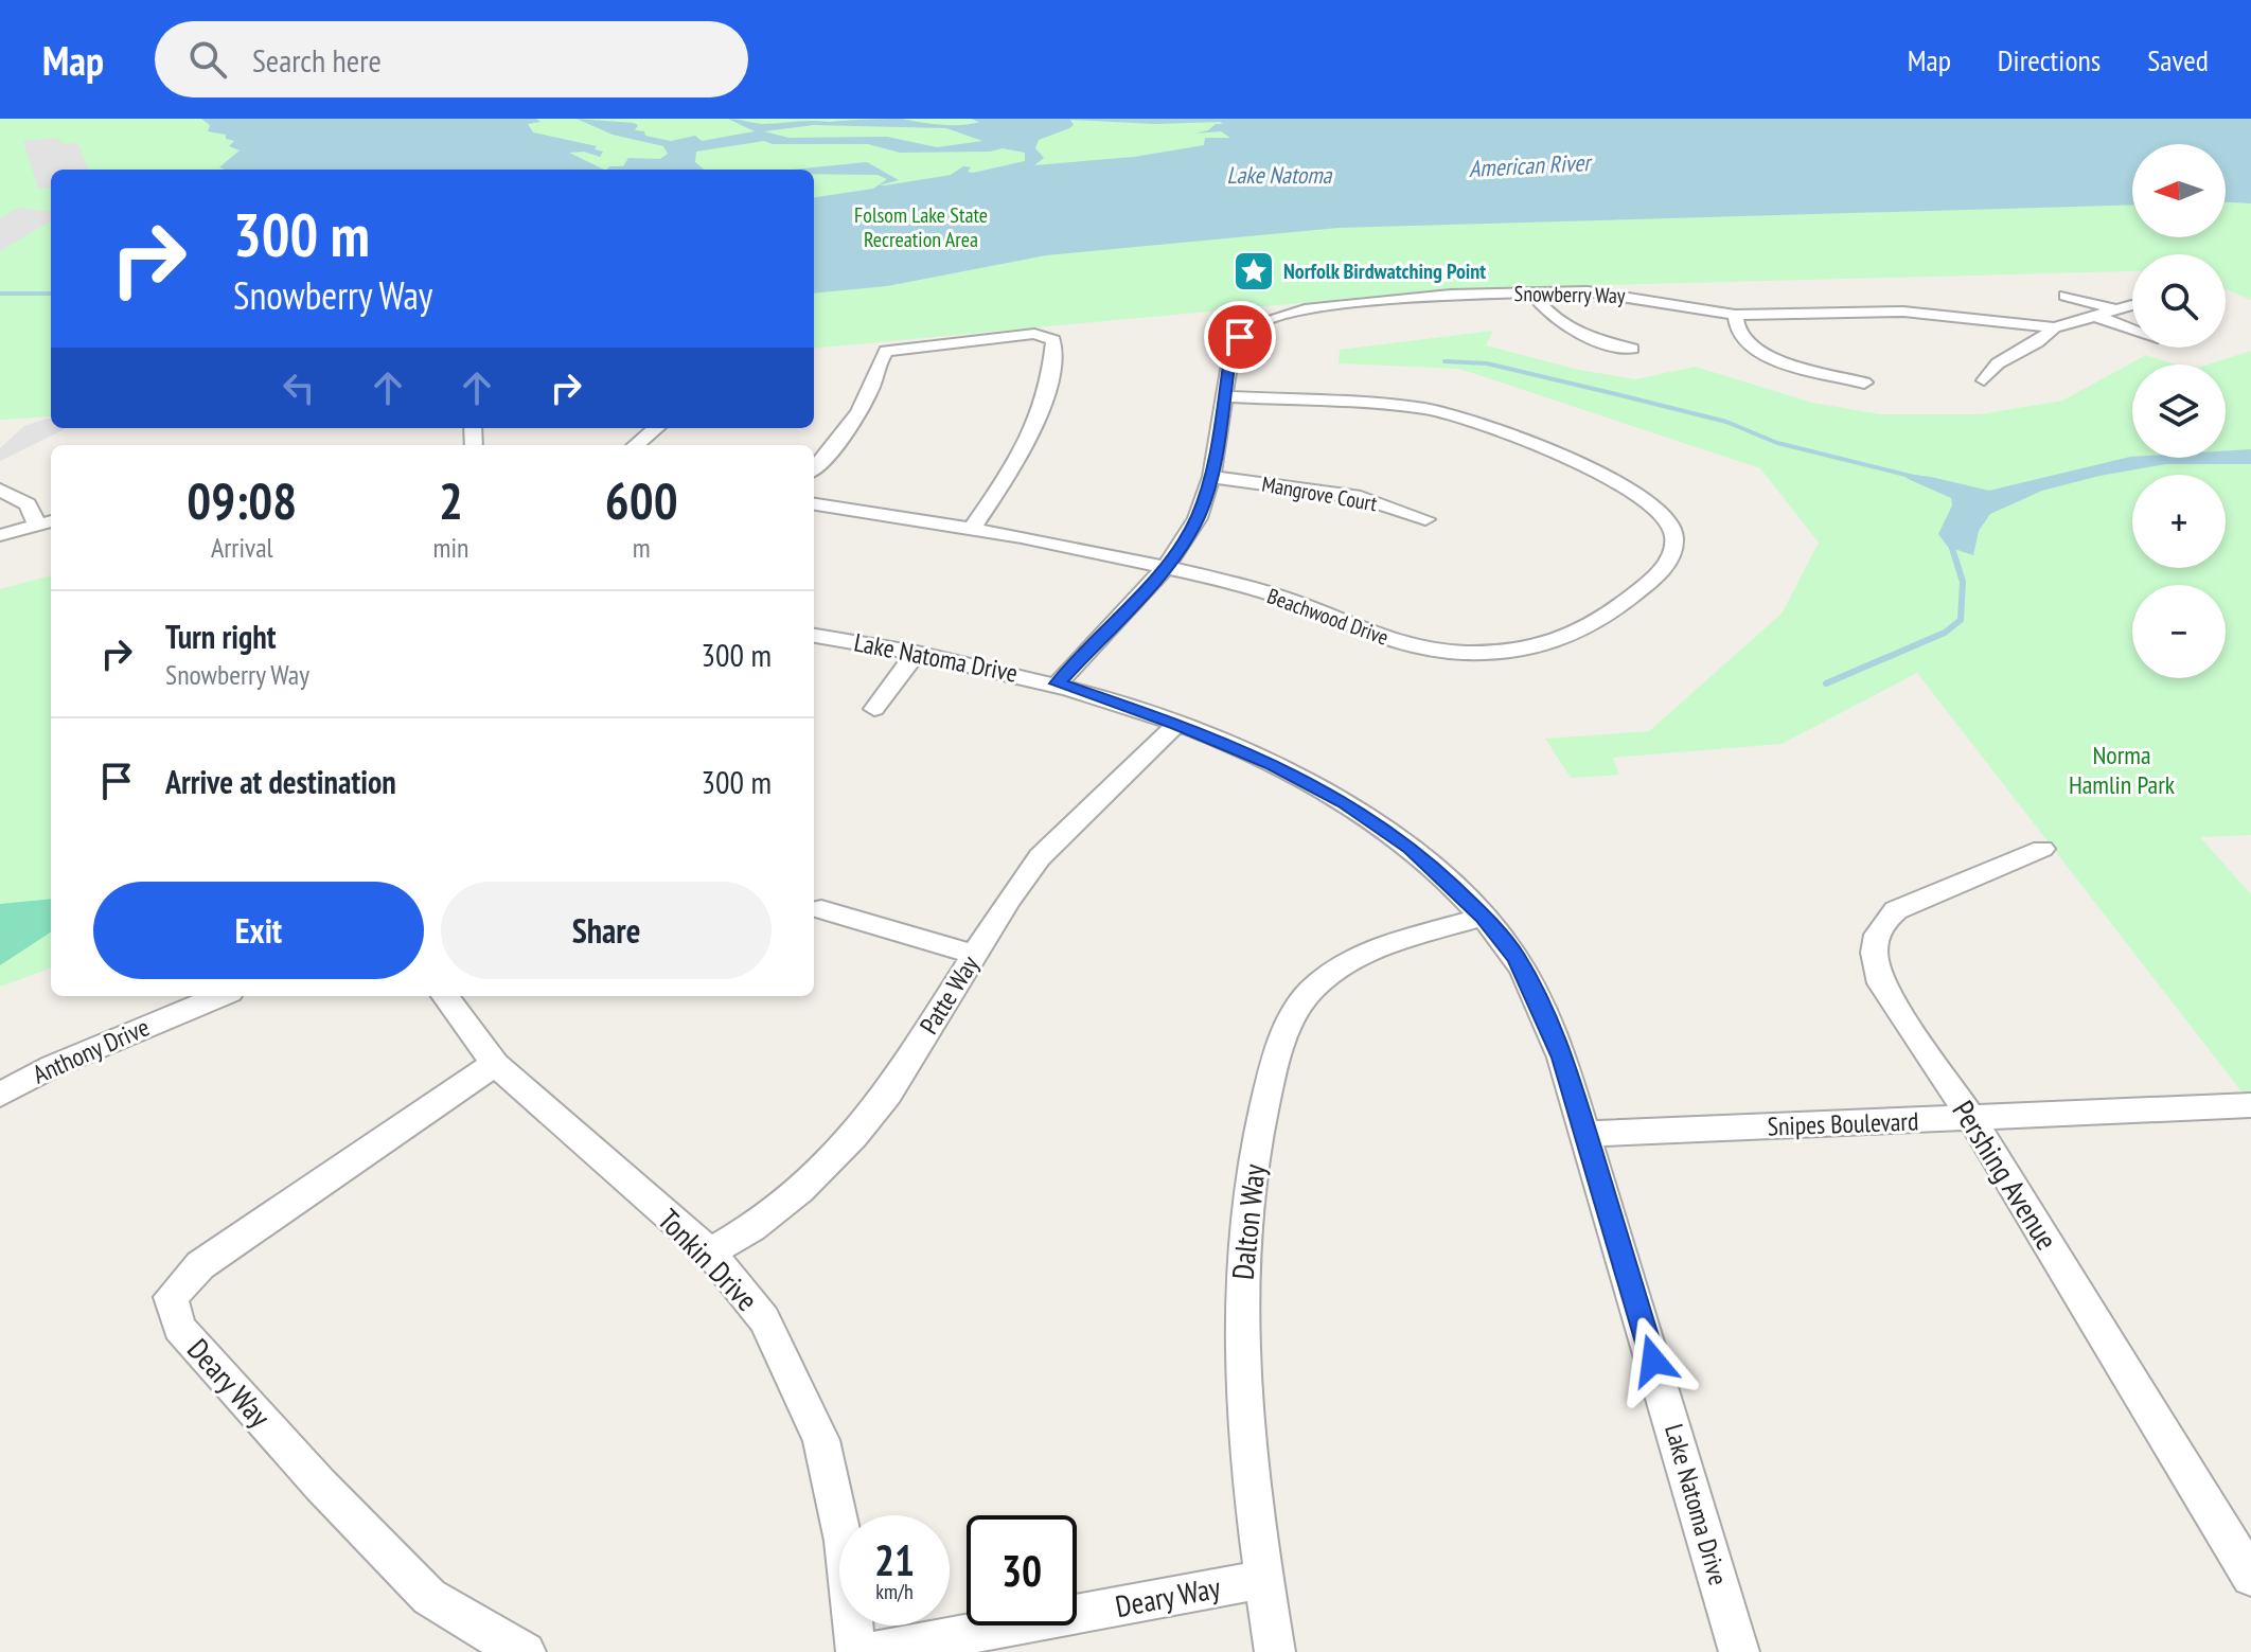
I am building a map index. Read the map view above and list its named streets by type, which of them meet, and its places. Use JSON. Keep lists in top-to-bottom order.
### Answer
{
  "streets": {
    "street": [
      "Snowberry Way",
      "Mangrove Court",
      "Beachwood Drive",
      "Lake Natoma Drive",
      "Patte Way",
      "Anthony Drive",
      "Snipes Boulevard",
      "Pershing Avenue",
      "Dalton Way",
      "Tonkin Drive",
      "Deary Way"
    ]
  },
  "crossings": [
    ["Snowberry Way", "Mangrove Court"],
    ["Snowberry Way", "Beachwood Drive"],
    ["Snowberry Way", "Lake Natoma Drive"],
    ["Lake Natoma Drive", "Patte Way"],
    ["Lake Natoma Drive", "Snipes Boulevard"],
    ["Lake Natoma Drive", "Dalton Way"],
    ["Patte Way", "Tonkin Drive"],
    ["Snipes Boulevard", "Pershing Avenue"],
    ["Dalton Way", "Deary Way"],
    ["Tonkin Drive", "Deary Way"]
  ],
  "water": ["American River", "Lake Natoma"],
  "parks": ["Folsom Lake State Recreation Area", "Norma Hamlin Park"],
  "places": {
    "place": ["Norfolk Birdwatching Point"]
  },
  "north": "left",
  "page": {
    "header": "Map",
    "search": "Search here",
    "nav": ["Map", "Directions", "Saved"],
    "map_buttons": ["+", "−"],
    "turn": ["300 m", "Snowberry Way"],
    "eta": [
      "09:08",
      "Arrival",
      "2",
      "min",
      "600",
      "m"
    ],
    "list": [
      {
        "name": "Turn right",
        "note": "Snowberry Way",
        "value": "300 m"
      },
      {
        "name": "Arrive at destination",
        "value": "300 m"
      }
    ],
    "buttons": ["Exit", "Share"],
    "speed": "21 km/h",
    "limit": "30"
  }
}
